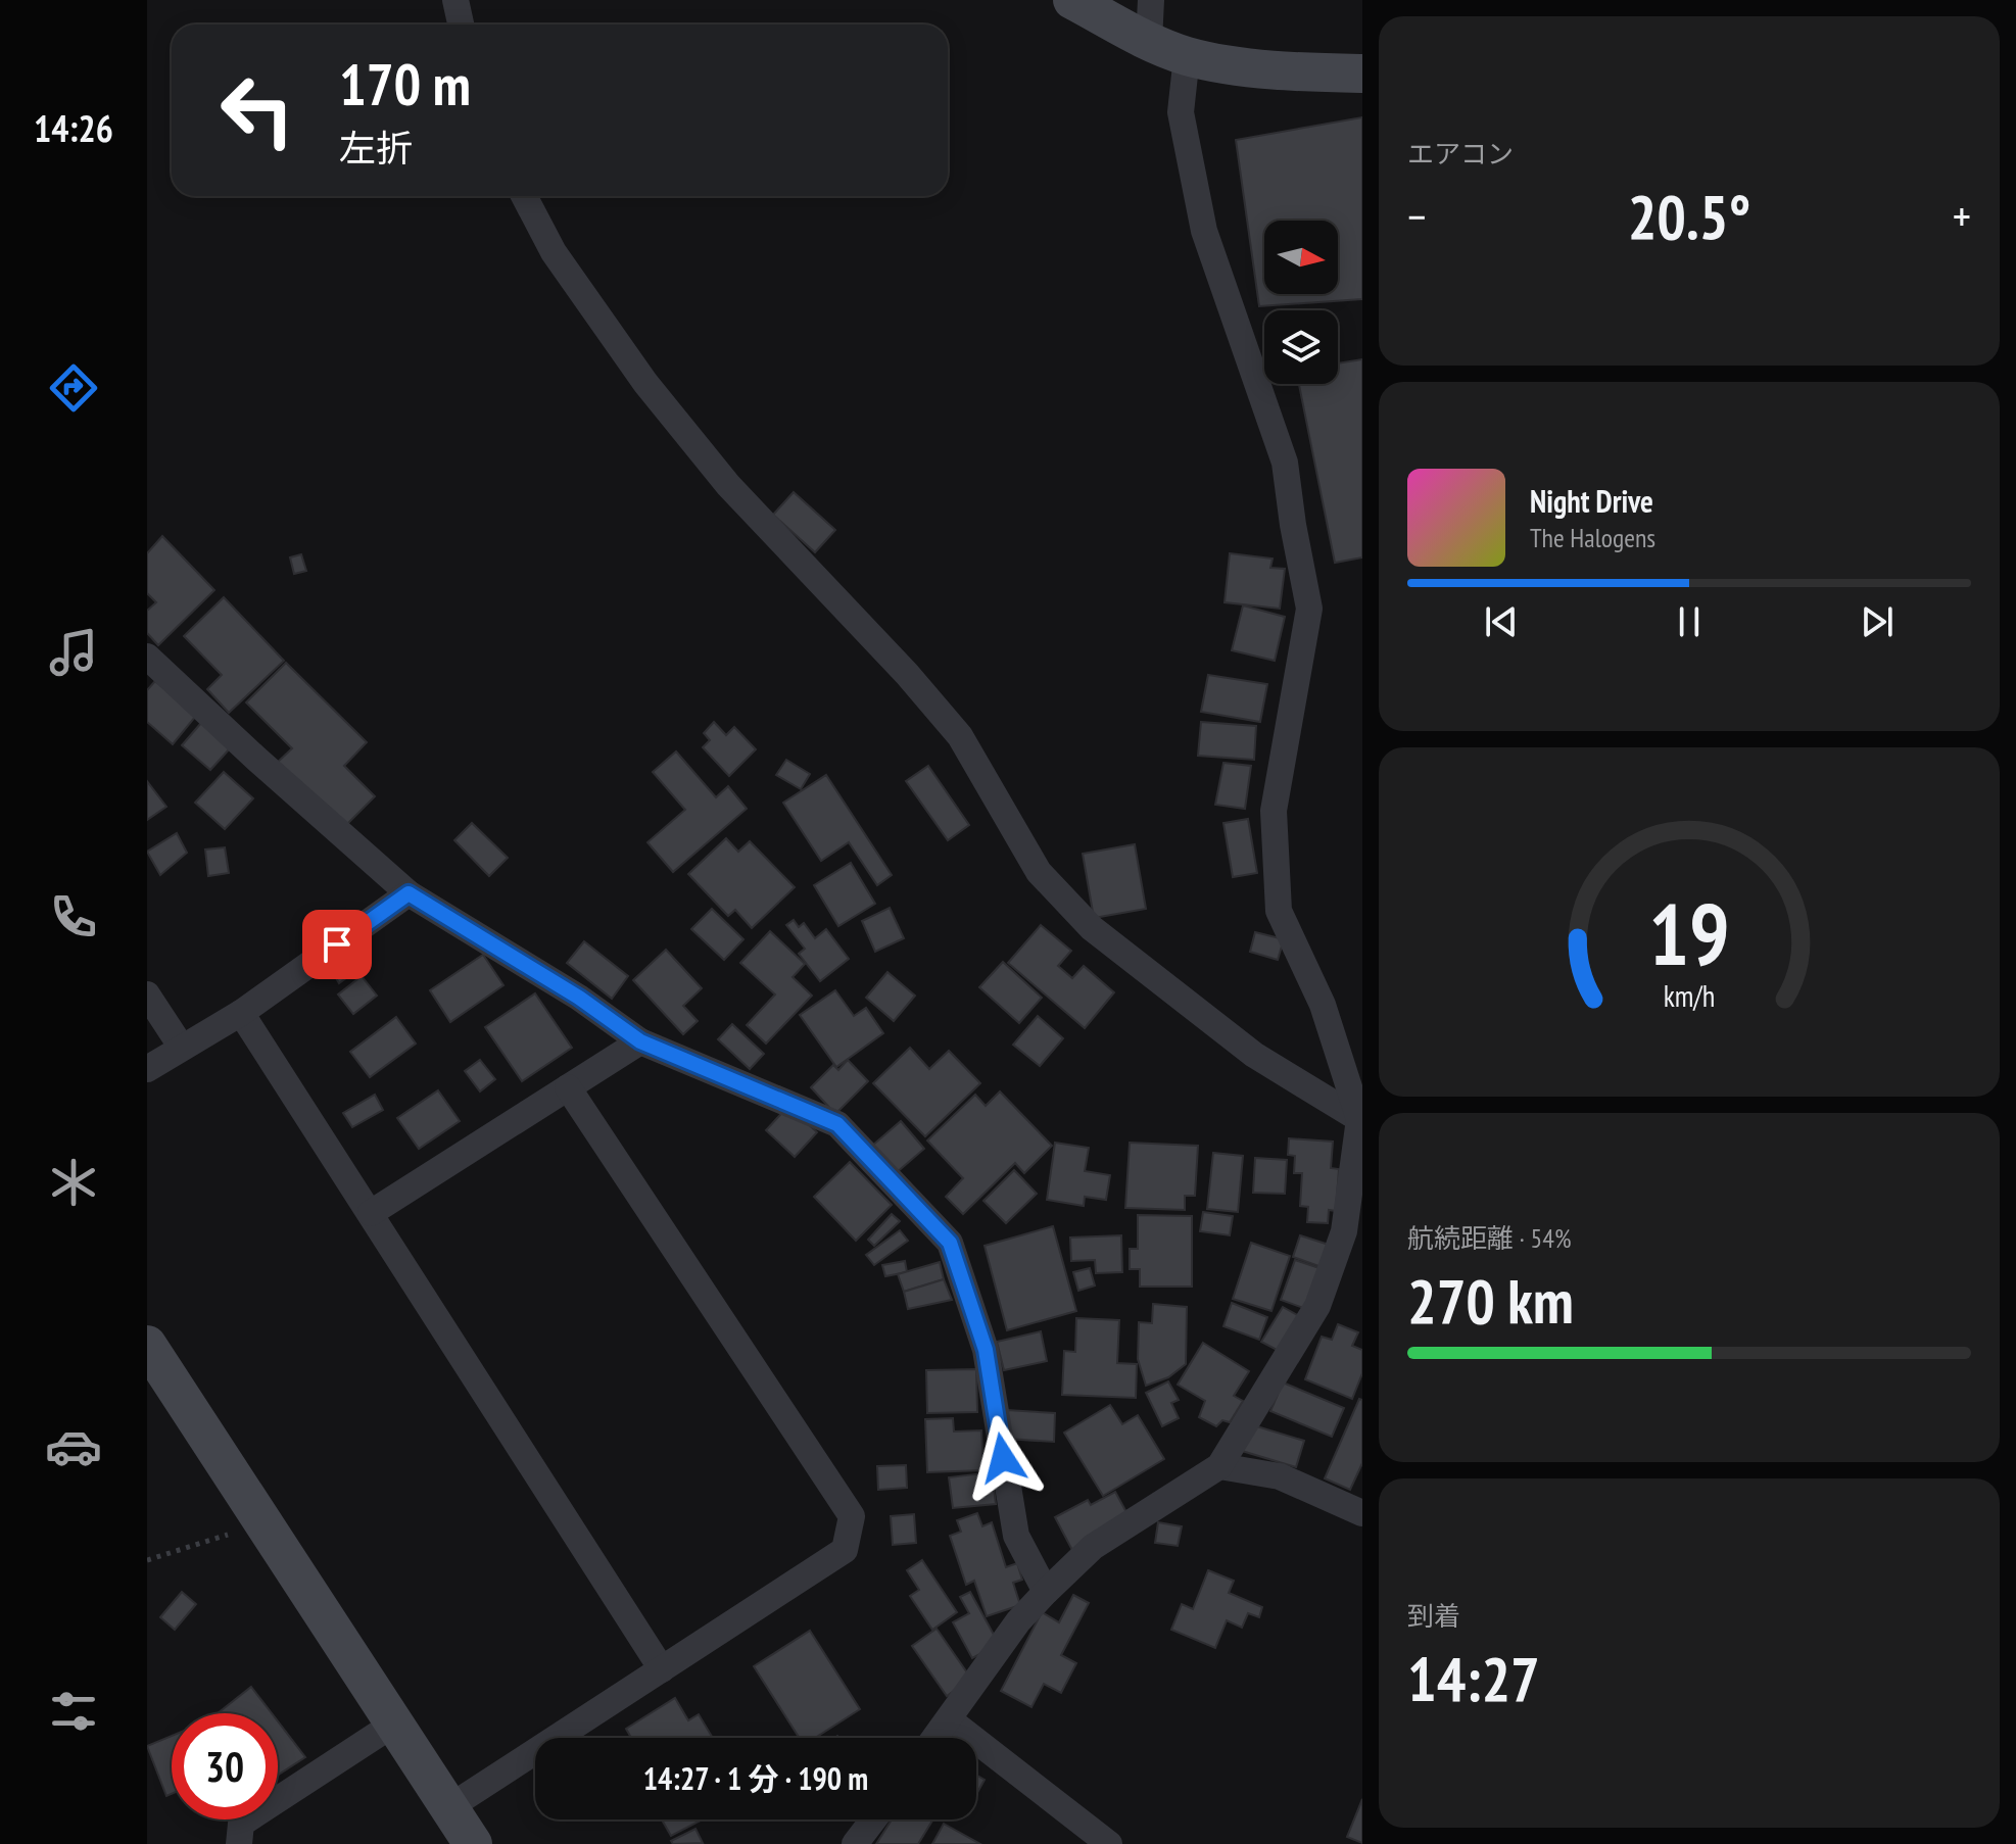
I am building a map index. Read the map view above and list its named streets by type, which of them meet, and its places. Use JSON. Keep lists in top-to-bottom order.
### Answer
{
  "north": "right",
  "page": {
    "tabs": "14:26",
    "tile": [
      "エアコン",
      ["航続距離 · 54%", "270 km"],
      ["到着", "14:27"]
    ],
    "turn": ["170 m", "左折"],
    "heat": ["−", "20.5°", "+"],
    "song": ["Night Drive", "The Halogens"],
    "limit": "30",
    "trip": "14:27 · 1 分 · 190 m",
    "gauge": ["19", "km/h"]
  }
}
